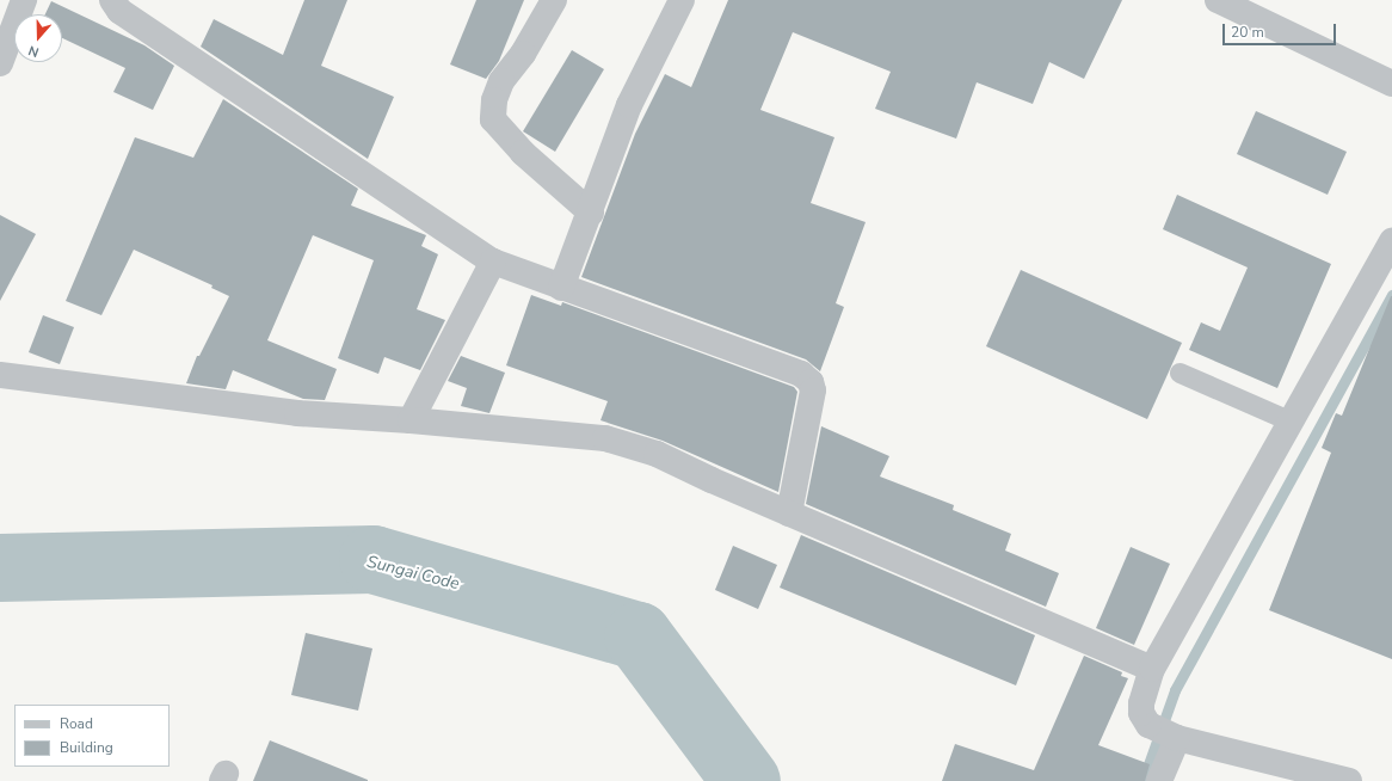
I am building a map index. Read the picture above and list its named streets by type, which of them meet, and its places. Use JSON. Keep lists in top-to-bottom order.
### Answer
{
  "water": ["Sungai Code"],
  "legend": ["Road", "Building"],
  "scale_bar": "20 m",
  "north": "bottom"
}
